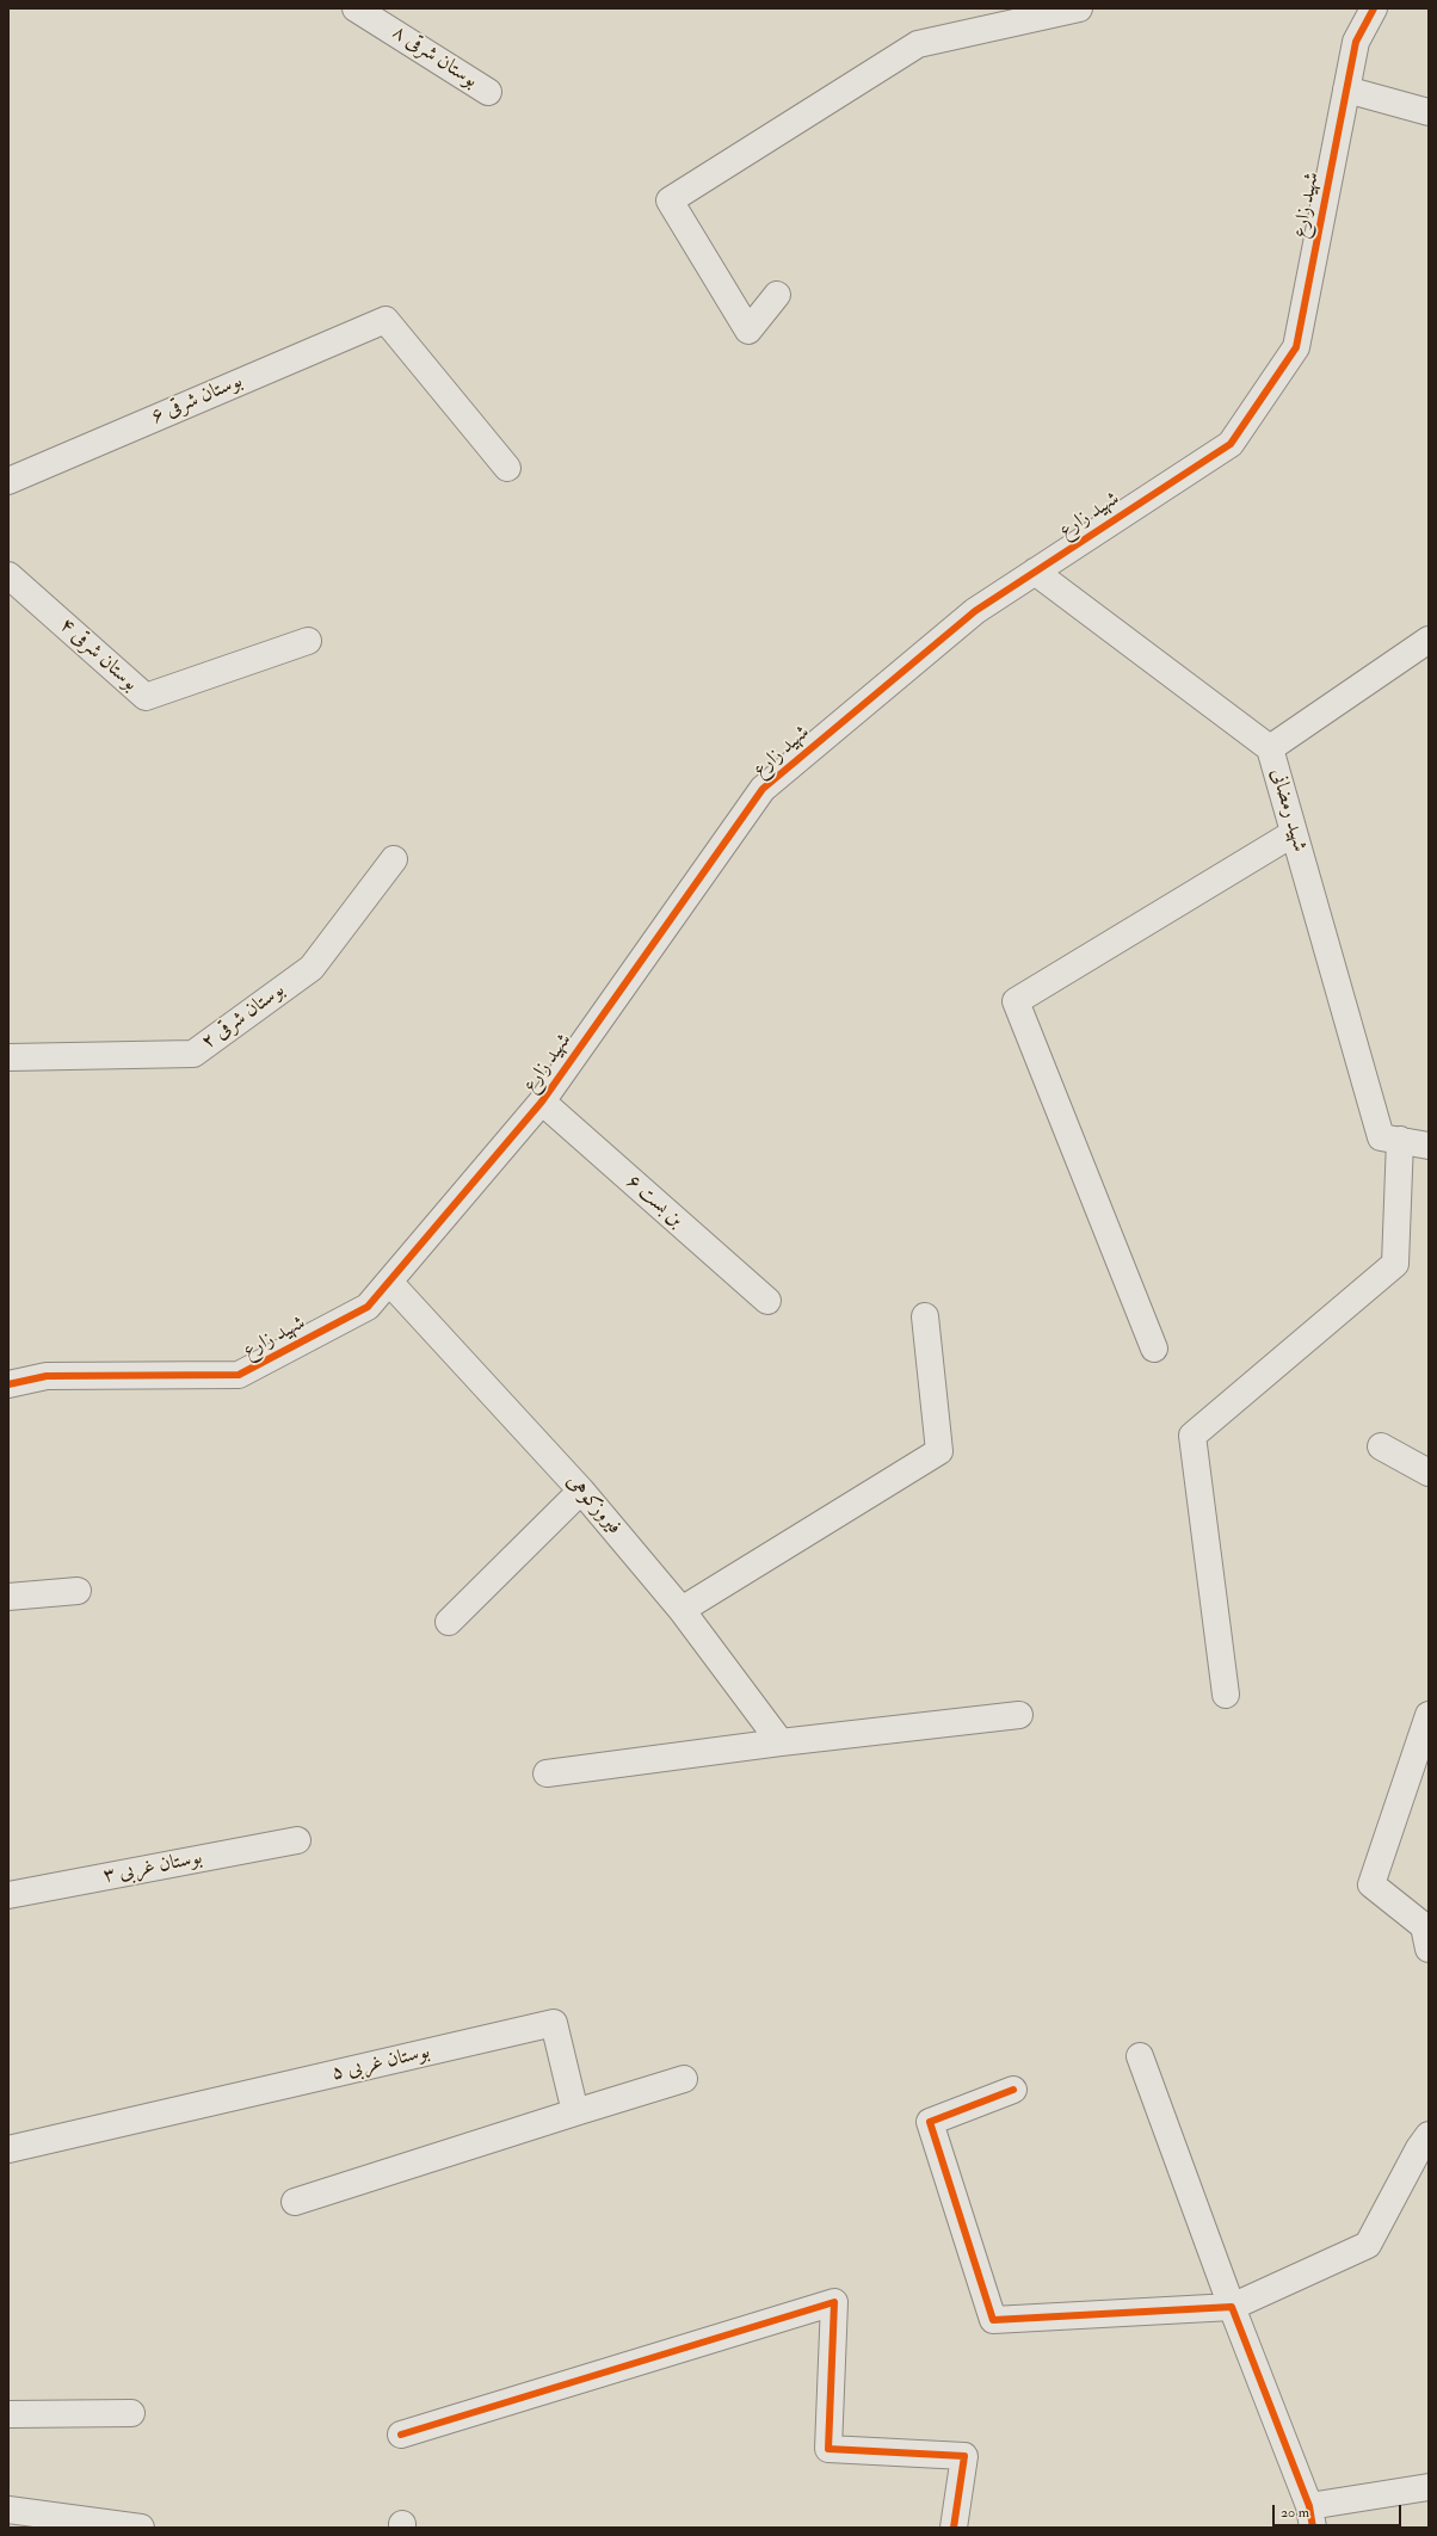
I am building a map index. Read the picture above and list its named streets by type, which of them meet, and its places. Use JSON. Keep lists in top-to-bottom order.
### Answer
{
  "streets": {
    "street": [
      "بوستان شرقی ۸",
      "شهید زارع",
      "بوستان شرقی ۶",
      "بوستان شرقی ۴",
      "شهید رمضانی",
      "بوستان شرقی ۲",
      "بن بست ۶",
      "فیروزکوهی",
      "بوستان غربی ۳",
      "بوستان غربی ۵"
    ]
  },
  "crossings": [
    ["شهید زارع", "شهید رمضانی"],
    ["شهید زارع", "بن بست ۶"],
    ["شهید زارع", "فیروزکوهی"]
  ],
  "scale_bar": "20 m"
}
